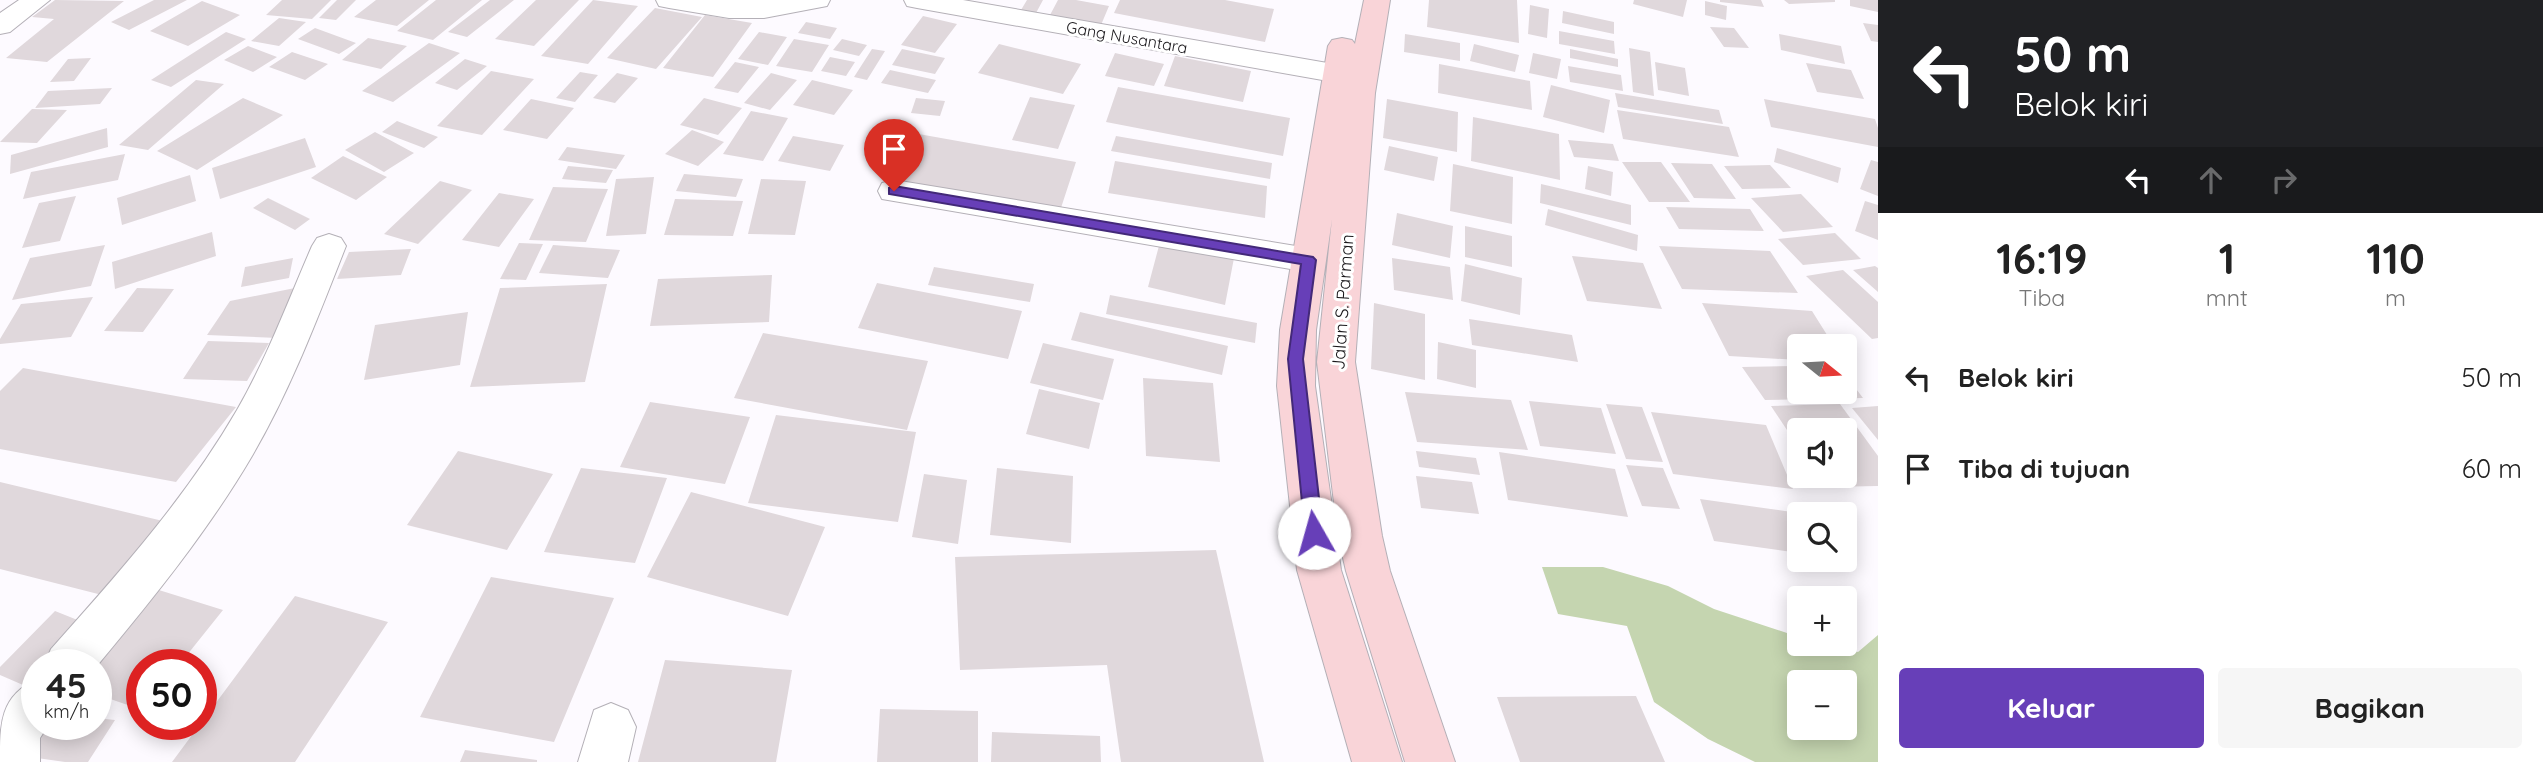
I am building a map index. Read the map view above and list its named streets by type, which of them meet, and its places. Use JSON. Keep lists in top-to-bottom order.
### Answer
{
  "streets": {
    "main road": ["Jalan S. Parman"],
    "street": ["Gang Nusantara"]
  },
  "crossings": [
    ["Gang Nusantara", "Jalan S. Parman"]
  ],
  "north": "right",
  "page": {
    "turn": ["50 m", "Belok kiri"],
    "eta": [
      "16:19",
      "Tiba",
      "1",
      "mnt",
      "110",
      "m"
    ],
    "list": [
      {
        "name": "Belok kiri",
        "value": "50 m"
      },
      {
        "name": "Tiba di tujuan",
        "value": "60 m"
      }
    ],
    "map_buttons": ["+", "−"],
    "speed": "45 km/h",
    "limit": "50",
    "buttons": ["Keluar", "Bagikan"]
  }
}
